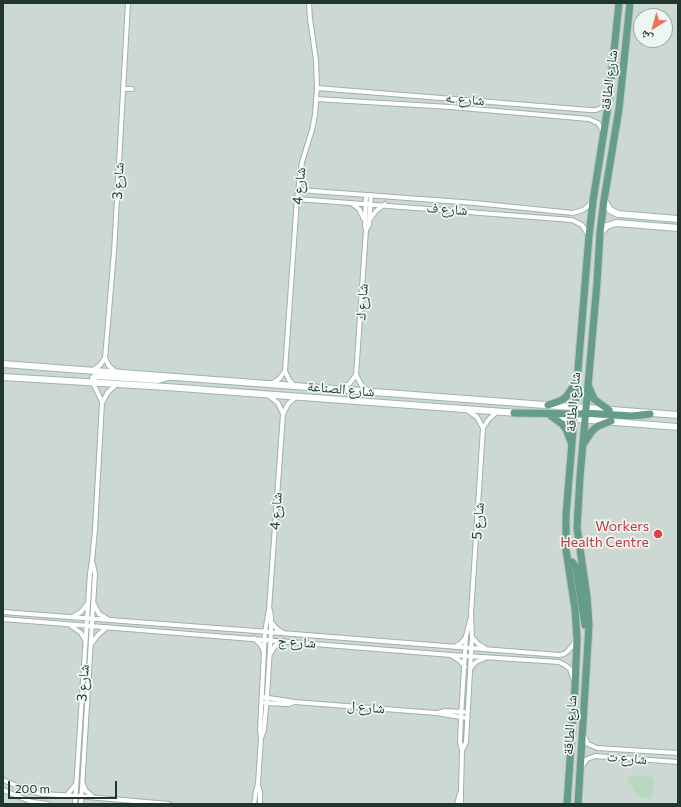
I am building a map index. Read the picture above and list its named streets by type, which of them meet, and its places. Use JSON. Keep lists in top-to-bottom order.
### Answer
{
  "streets": {
    "main road": ["شارع الطاقة"],
    "street": [
      "شارع ـه",
      "شارع 3",
      "شارع 4",
      "شارع ف",
      "شارع ك",
      "شارع الصناعة",
      "شارع 5",
      "شارع ج",
      "شارع ل",
      "شارع ت"
    ]
  },
  "crossings": [
    ["شارع الطاقة", "شارع ـه"],
    ["شارع الطاقة", "شارع ف"],
    ["شارع الطاقة", "شارع الصناعة"],
    ["شارع الطاقة", "شارع ج"],
    ["شارع الطاقة", "شارع ت"],
    ["شارع ـه", "شارع 4"],
    ["شارع 3", "شارع الصناعة"],
    ["شارع 3", "شارع ج"],
    ["شارع 4", "شارع ف"],
    ["شارع 4", "شارع ج"],
    ["شارع 4", "شارع ل"],
    ["شارع ف", "شارع ك"],
    ["شارع 5", "شارع ج"],
    ["شارع 5", "شارع ل"]
  ],
  "places": ["Workers Health Centre"],
  "scale_bar": "200 m",
  "north": "bottom left"
}
